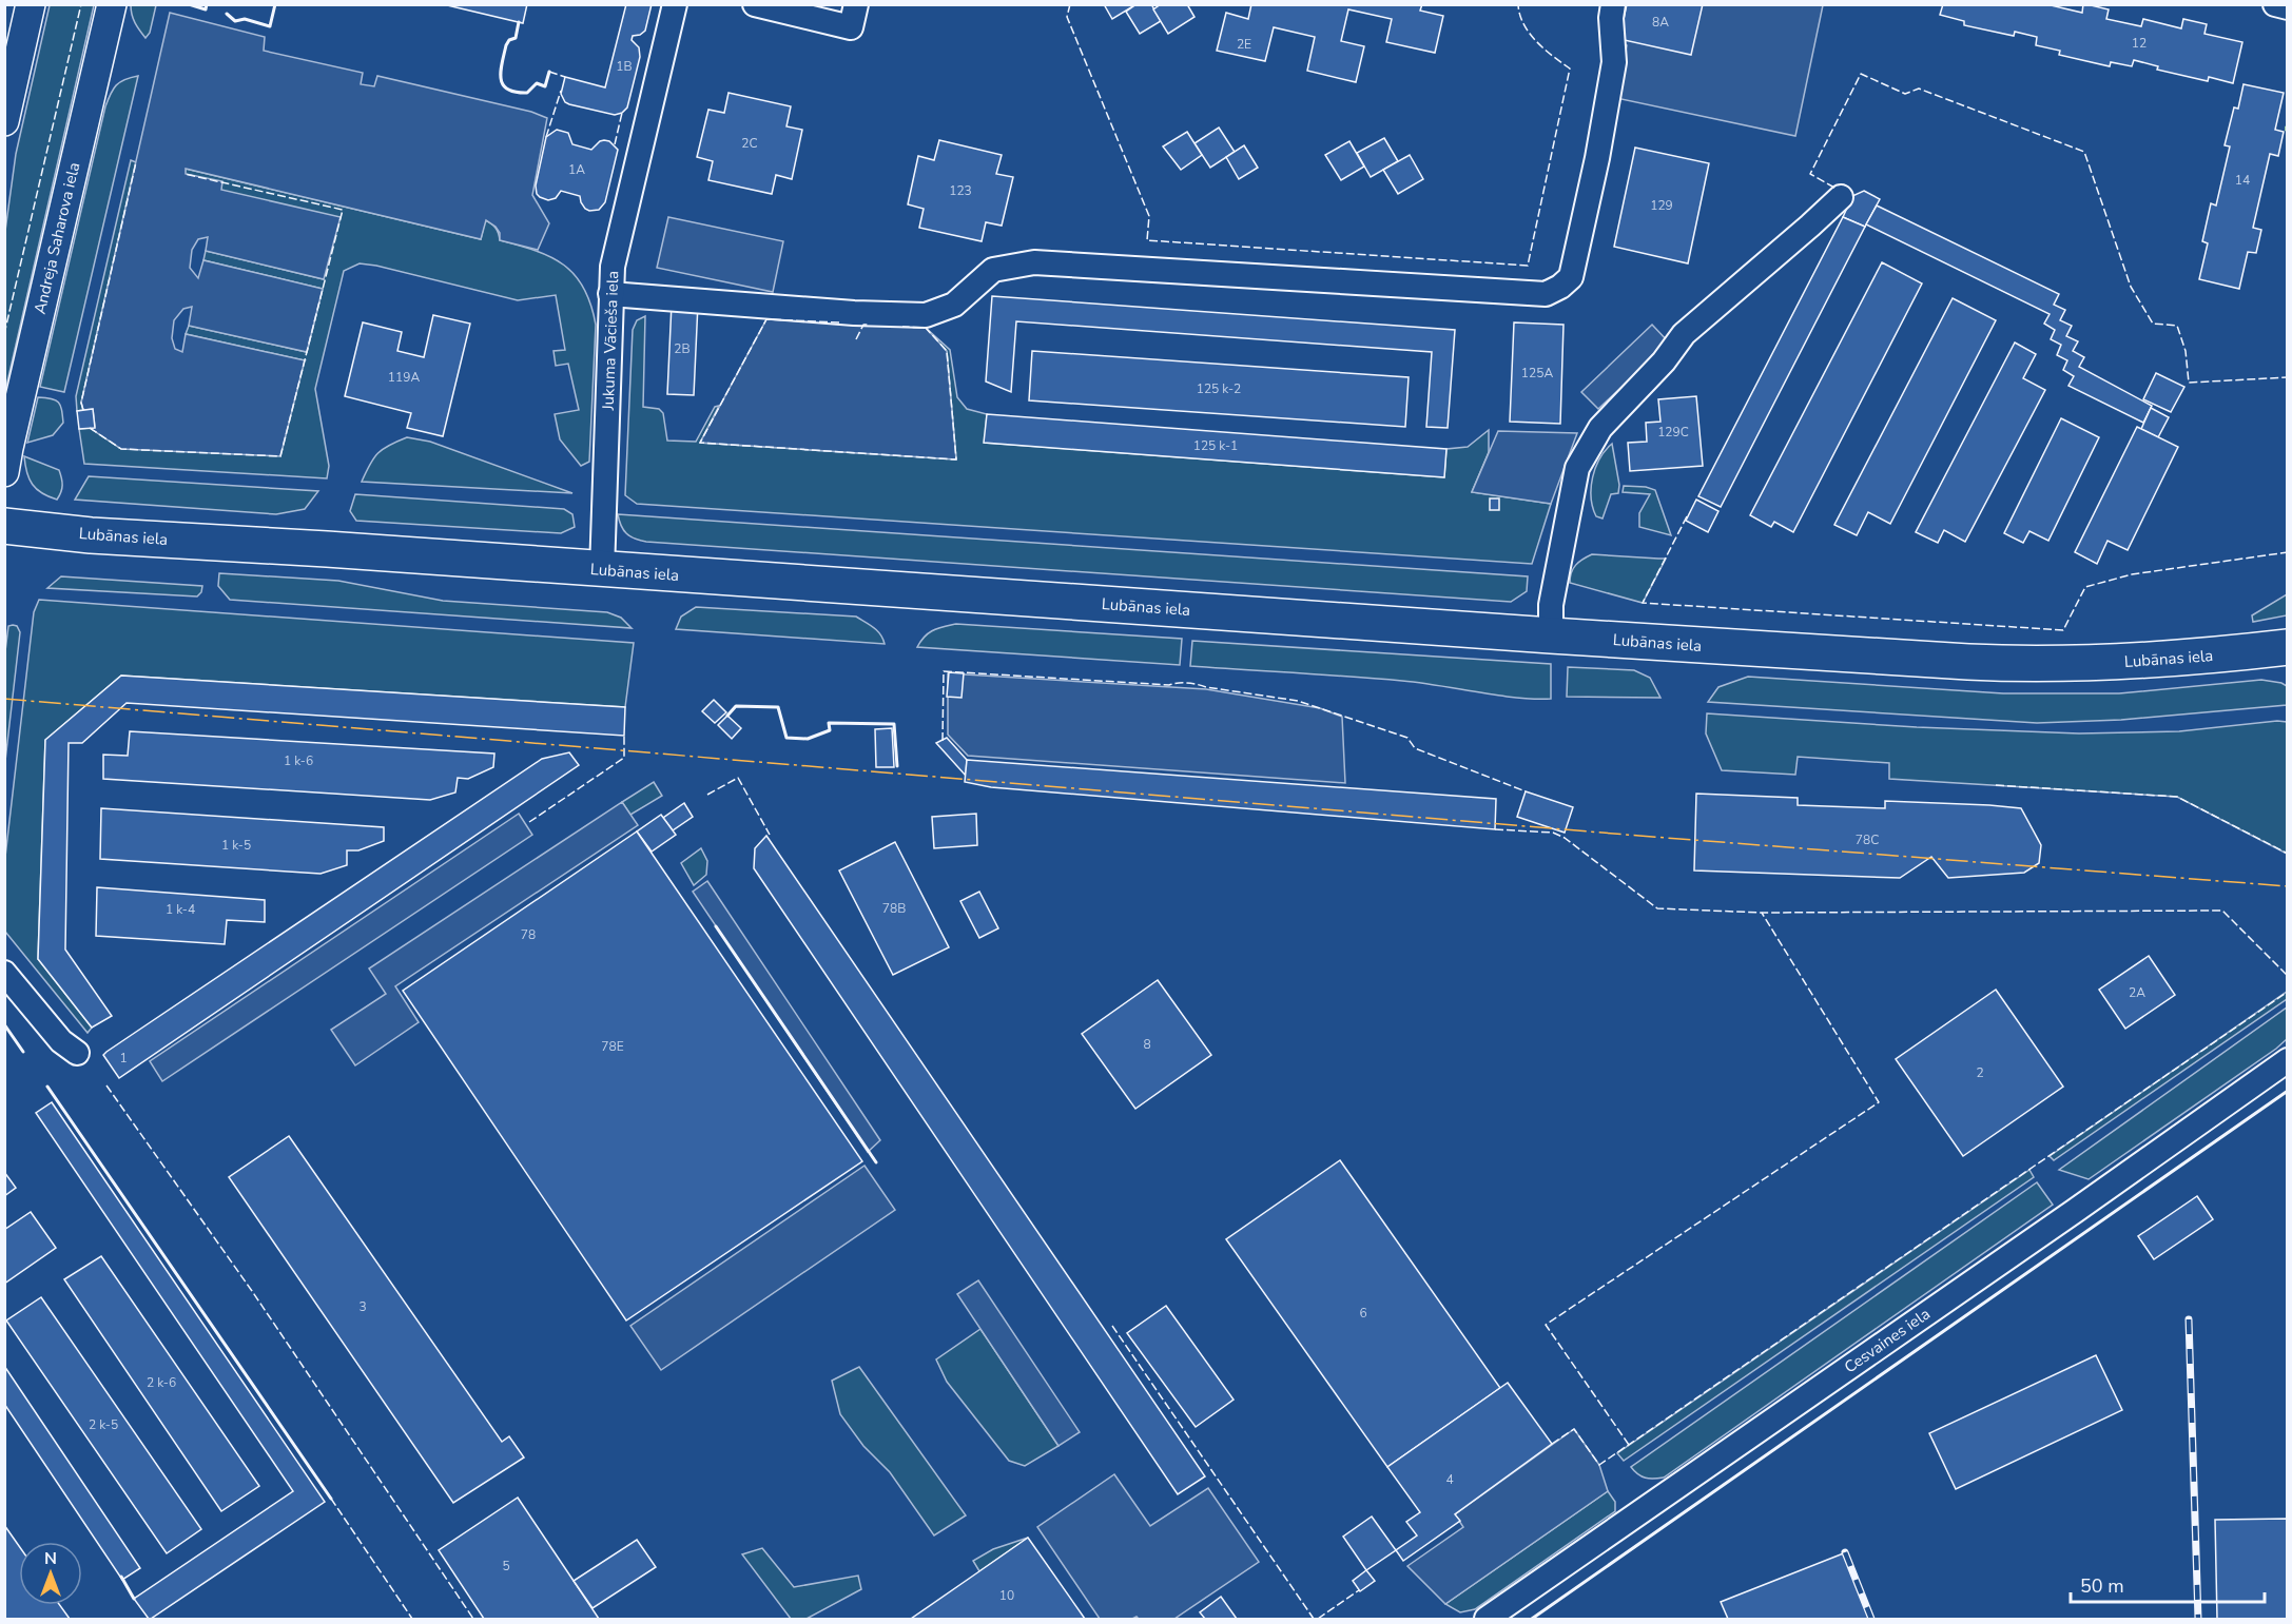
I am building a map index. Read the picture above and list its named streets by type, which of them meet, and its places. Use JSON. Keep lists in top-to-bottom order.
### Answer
{
  "streets": {
    "main road": ["Lubānas iela"],
    "street": ["Andreja Saharova iela", "Jukuma Vācieša iela", "Cesvaines iela"]
  },
  "crossings": [
    ["Jukuma Vācieša iela", "Lubānas iela"]
  ],
  "house_numbers": [
    "8A",
    "12",
    "2E",
    "1B",
    "2C",
    "1A",
    "14",
    "123",
    "129",
    "2B",
    "125A",
    "119A",
    "125 k-2",
    "129C",
    "125 k-1",
    "1 k-6",
    "78C",
    "1 k-5",
    "78B",
    "1 k-4",
    "78",
    "2A",
    "8",
    "78E",
    "1",
    "2",
    "3",
    "6",
    "2 k-6",
    "2 k-5",
    "4",
    "5",
    "10"
  ],
  "scale_bar": "50 m",
  "north": "top"
}
